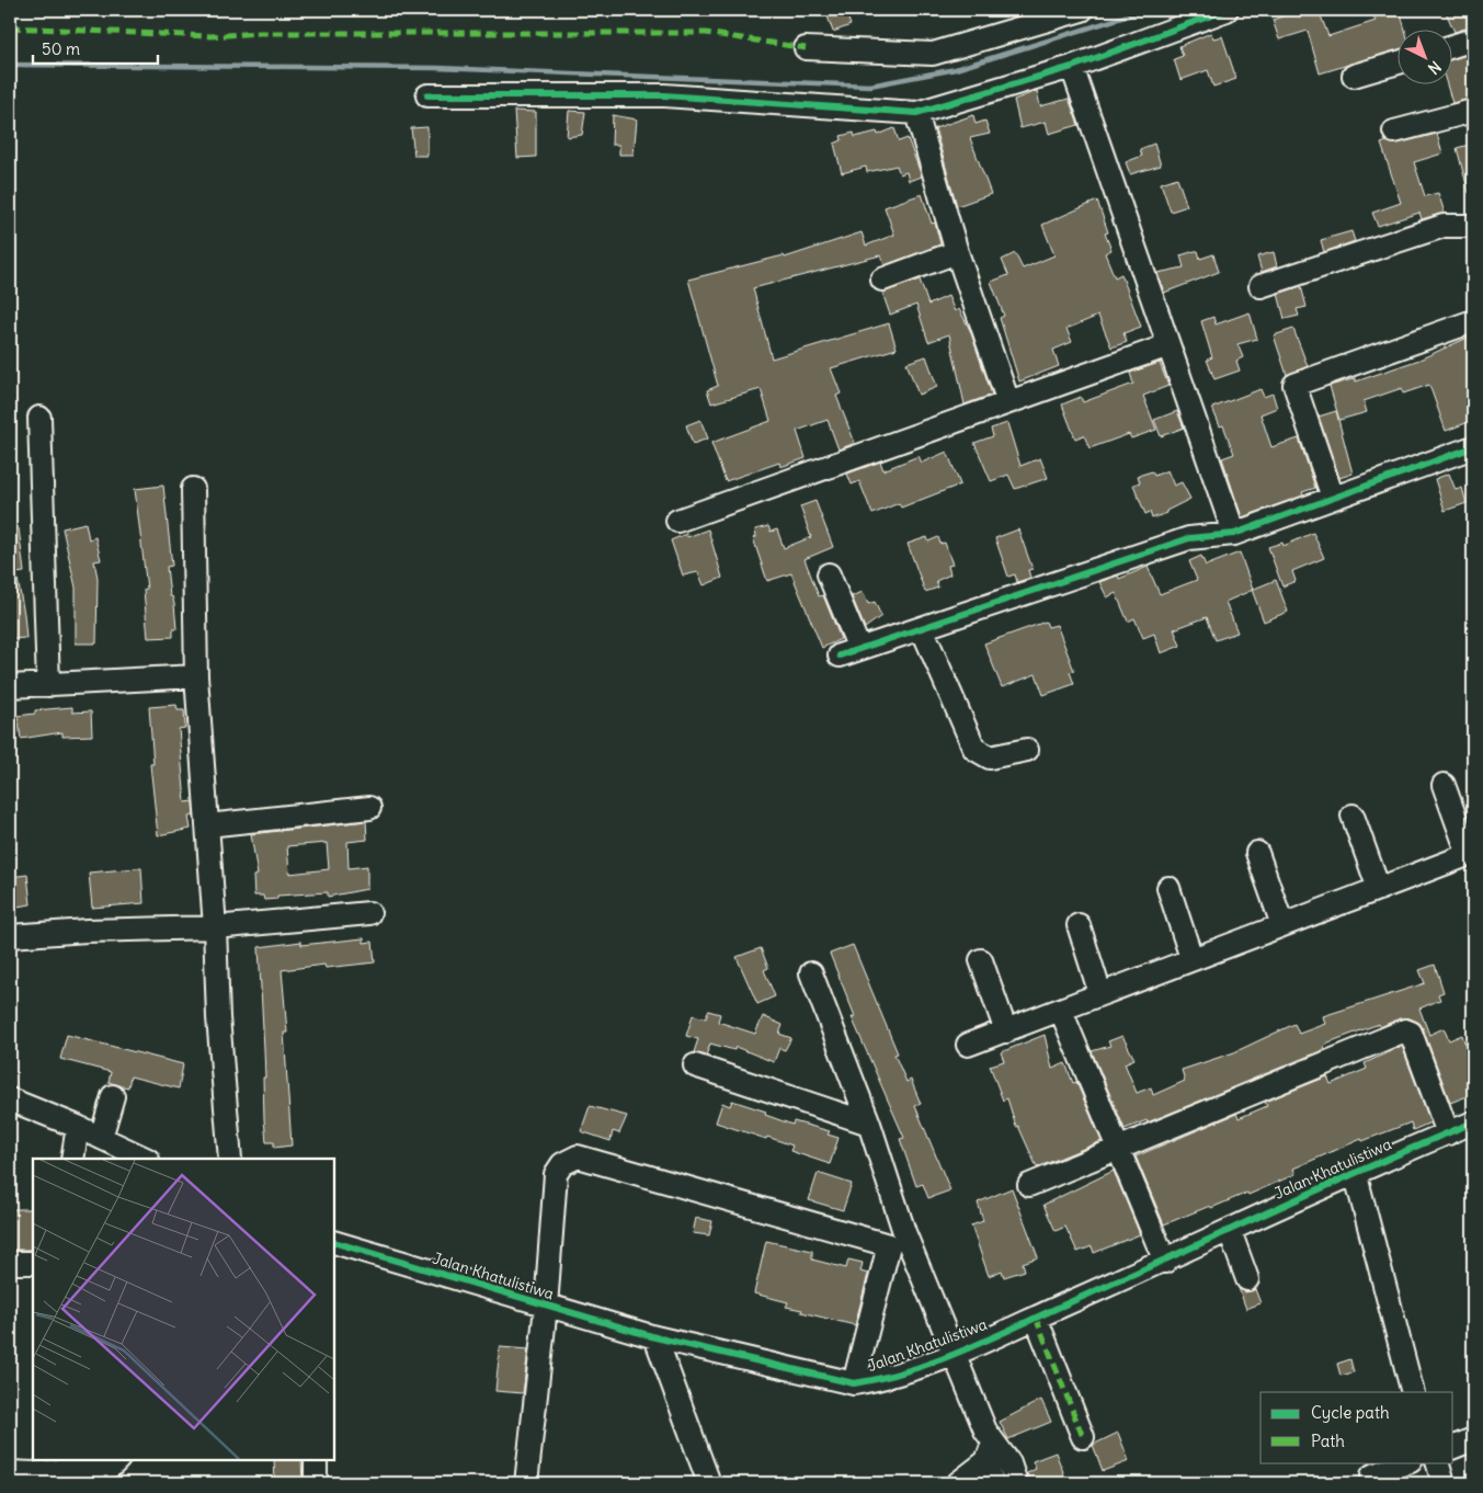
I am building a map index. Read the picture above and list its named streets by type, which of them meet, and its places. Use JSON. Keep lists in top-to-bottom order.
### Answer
{
  "streets": {
    "street": ["Jalan Khatulistiwa"]
  },
  "legend": ["Cycle path", "Path"],
  "scale_bar": "50 m",
  "north": "bottom right"
}
